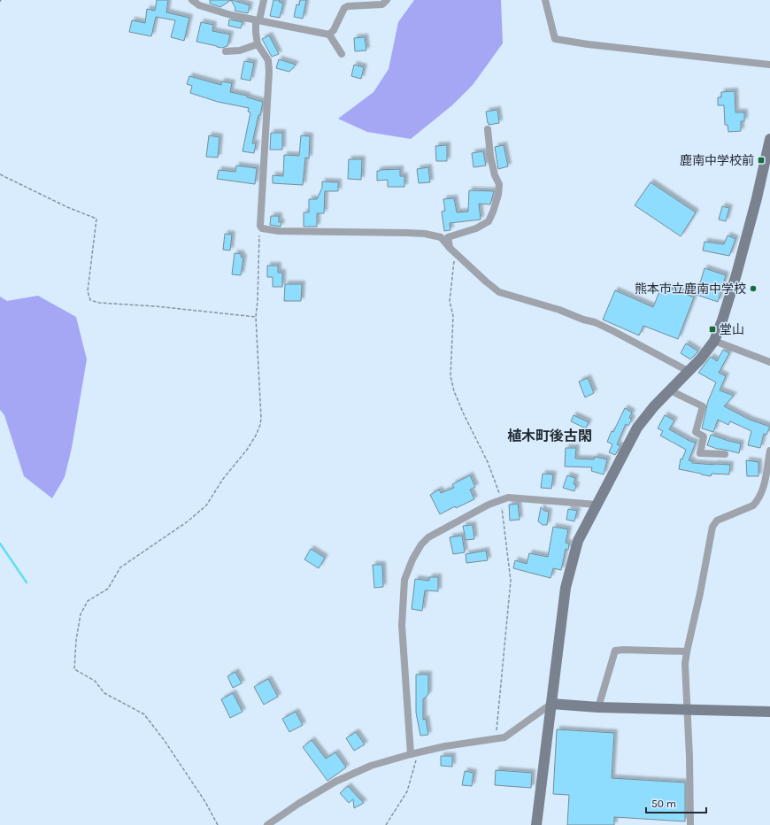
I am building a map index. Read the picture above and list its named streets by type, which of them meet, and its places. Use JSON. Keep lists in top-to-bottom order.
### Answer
{
  "districts": ["植木町後古閑"],
  "places": {
    "transit": ["鹿南中学校前", "堂山"],
    "other": ["熊本市立鹿南中学校"]
  },
  "scale_bar": "50 m"
}
